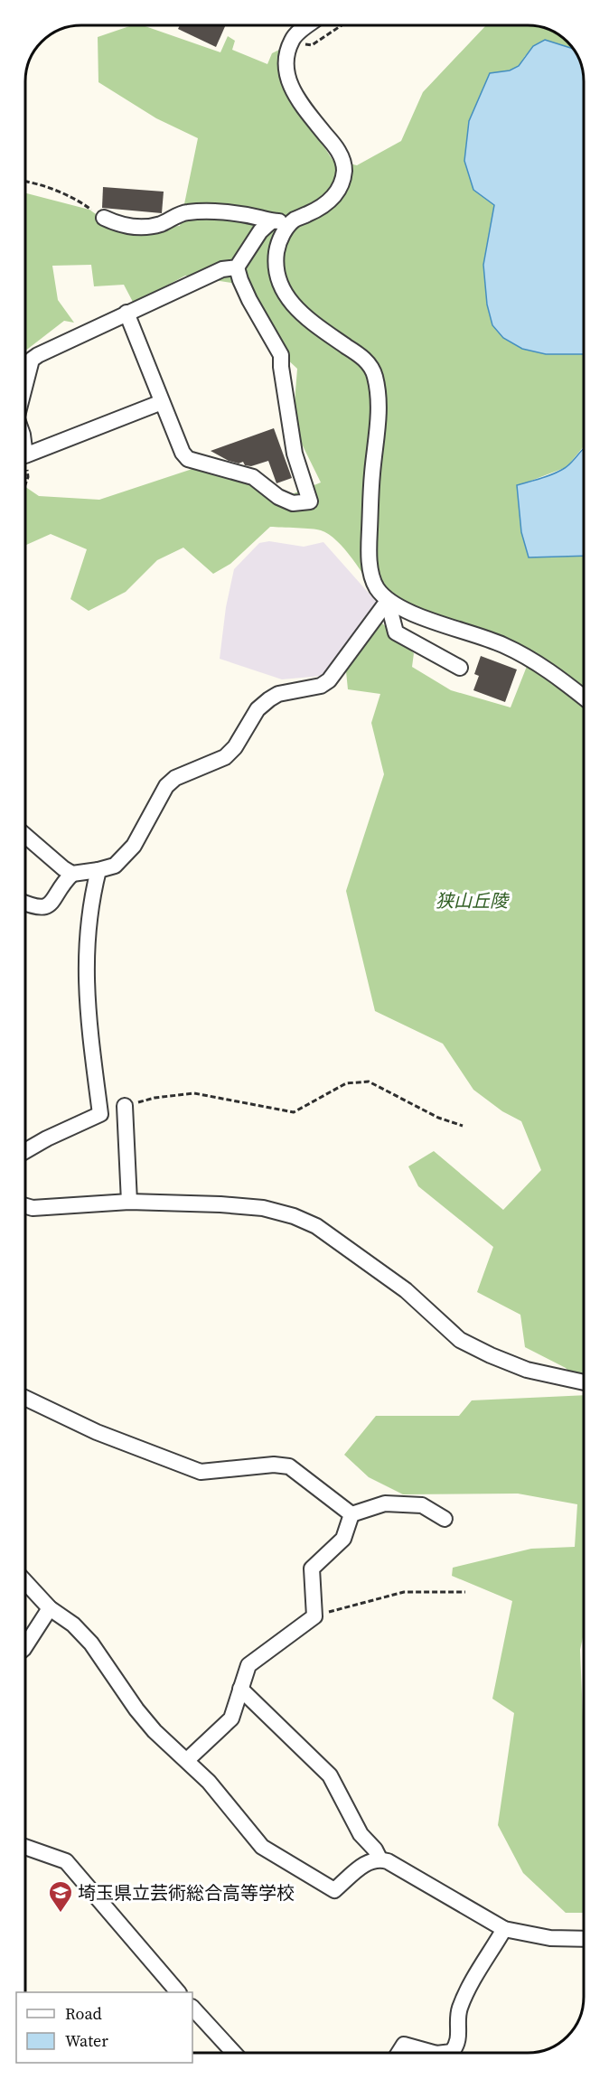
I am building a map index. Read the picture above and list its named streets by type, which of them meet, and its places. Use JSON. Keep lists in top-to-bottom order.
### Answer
{
  "parks": ["狭山丘陵"],
  "places": {
    "school or university": ["埼玉県立芸術総合高等学校"]
  },
  "legend": ["Road", "Water"]
}
